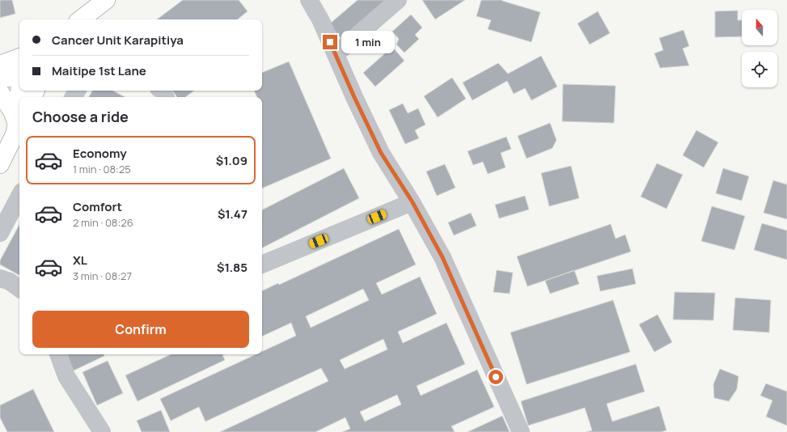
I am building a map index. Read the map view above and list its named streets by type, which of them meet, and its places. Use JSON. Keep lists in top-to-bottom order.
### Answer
{
  "north": "top",
  "page": {
    "banner": ["Cancer Unit Karapitiya", "Maitipe 1st Lane"],
    "bubble": "1 min",
    "heading": "Choose a ride",
    "list": [
      {
        "name": "Economy",
        "note": "1 min · 08:25",
        "value": "$1.09"
      },
      {
        "name": "Comfort",
        "note": "2 min · 08:26",
        "value": "$1.47"
      },
      {
        "name": "XL",
        "note": "3 min · 08:27",
        "value": "$1.85"
      }
    ],
    "buttons": "Confirm"
  }
}
